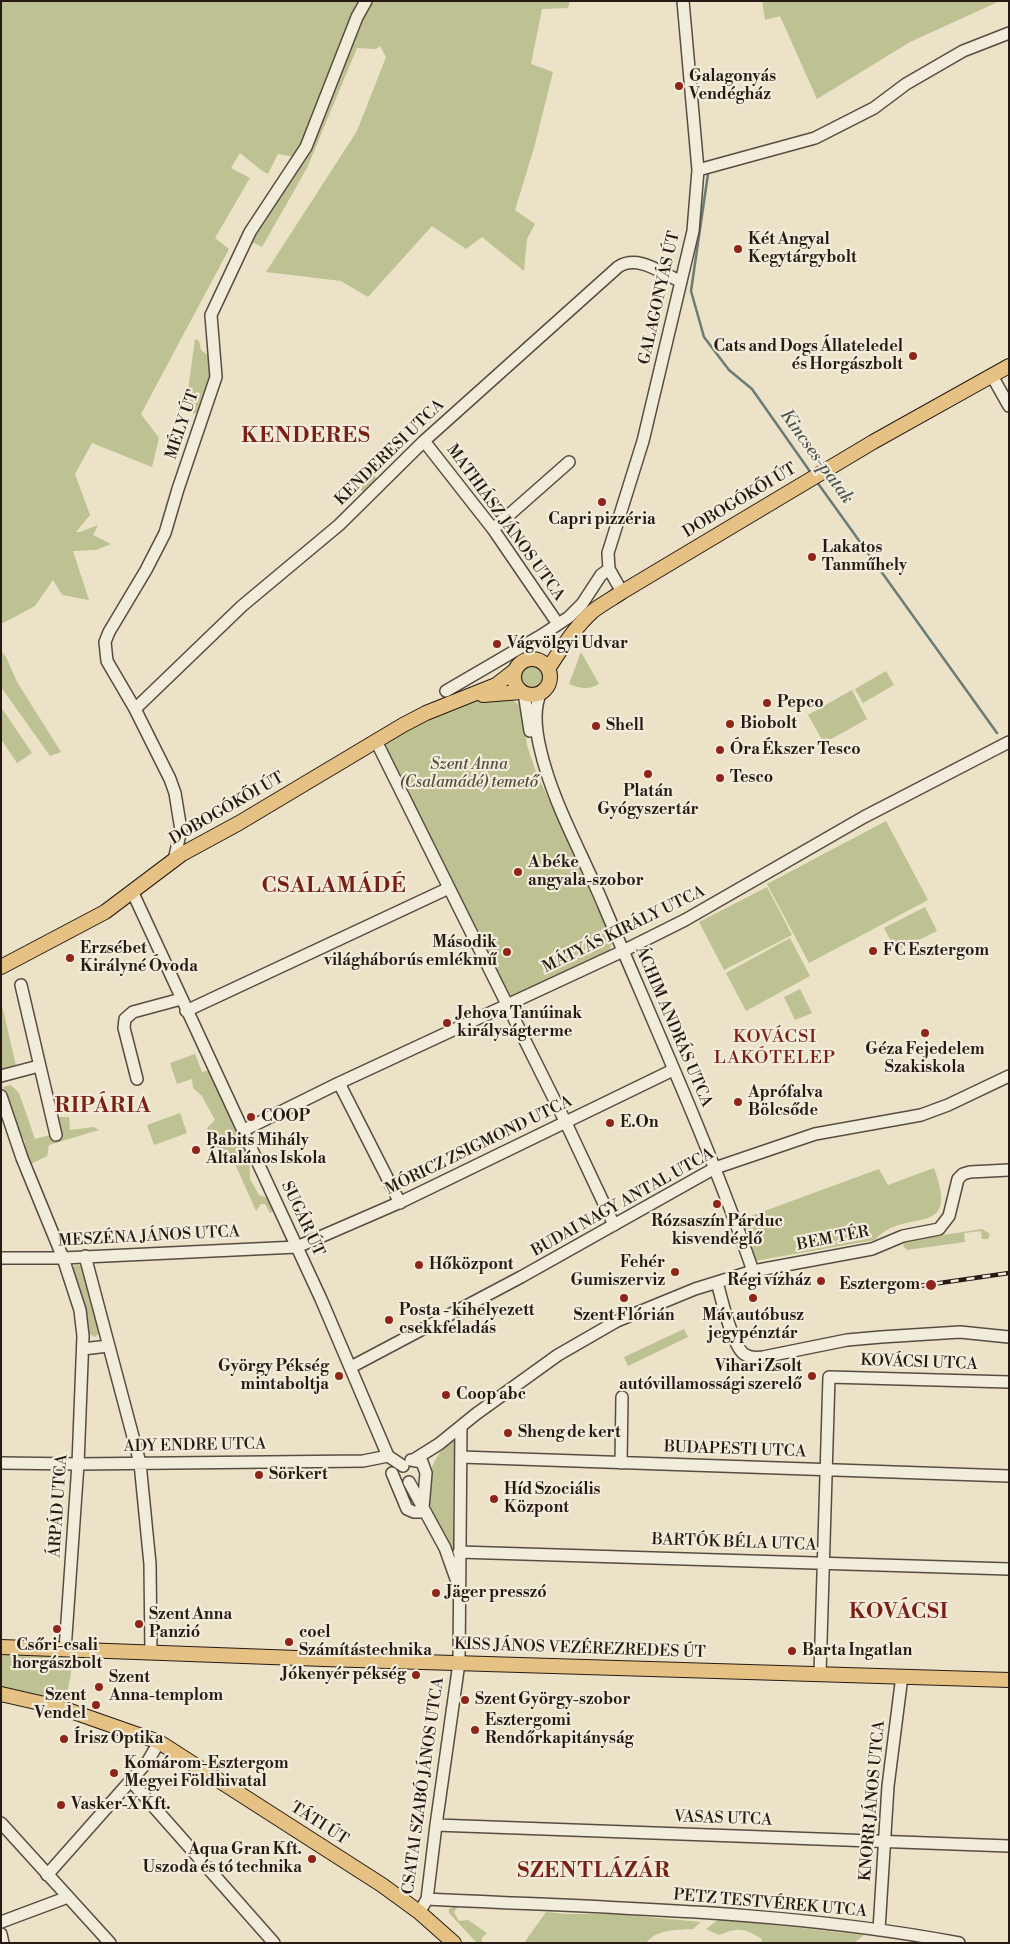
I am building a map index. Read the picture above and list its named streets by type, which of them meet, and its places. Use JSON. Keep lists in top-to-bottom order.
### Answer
{
  "streets": {
    "main road": ["DOBOGÓKŐI ÚT", "KISS JÁNOS VEZÉREZREDES ÚT", "TÁTI ÚT"],
    "street": [
      "GALAGONYÁS ÚT",
      "MÉLY ÚT",
      "KENDERESI UTCA",
      "MATHIÁSZ JÁNOS UTCA",
      "MÁTYÁS KIRÁLY UTCA",
      "ÁCHIM ANDRÁS UTCA",
      "MÓRICZ ZSIGMOND UTCA",
      "BUDAI NAGY ANTAL UTCA",
      "SUGÁR ÚT",
      "MESZÉNA JÁNOS UTCA",
      "BEM TÉR",
      "KOVÁCSI UTCA",
      "ADY ENDRE UTCA",
      "BUDAPESTI UTCA",
      "ÁRPÁD UTCA",
      "BARTÓK BÉLA UTCA",
      "CSATAI SZABÓ JÁNOS UTCA",
      "KNORR JÁNOS UTCA",
      "VASAS UTCA",
      "PETZ TESTVÉREK UTCA"
    ]
  },
  "crossings": [
    ["GALAGONYÁS ÚT", "KENDERESI UTCA"],
    ["MÉLY ÚT", "KENDERESI UTCA"],
    ["MÉLY ÚT", "DOBOGÓKŐI ÚT"],
    ["KENDERESI UTCA", "MATHIÁSZ JÁNOS UTCA"],
    ["DOBOGÓKŐI ÚT", "ÁCHIM ANDRÁS UTCA"],
    ["DOBOGÓKŐI ÚT", "SUGÁR ÚT"],
    ["MÁTYÁS KIRÁLY UTCA", "ÁCHIM ANDRÁS UTCA"],
    ["MÁTYÁS KIRÁLY UTCA", "SUGÁR ÚT"],
    ["ÁCHIM ANDRÁS UTCA", "MÓRICZ ZSIGMOND UTCA"],
    ["ÁCHIM ANDRÁS UTCA", "BUDAI NAGY ANTAL UTCA"],
    ["ÁCHIM ANDRÁS UTCA", "BEM TÉR"],
    ["MÓRICZ ZSIGMOND UTCA", "SUGÁR ÚT"],
    ["MÓRICZ ZSIGMOND UTCA", "MESZÉNA JÁNOS UTCA"],
    ["BUDAI NAGY ANTAL UTCA", "SUGÁR ÚT"],
    ["SUGÁR ÚT", "MESZÉNA JÁNOS UTCA"],
    ["SUGÁR ÚT", "ADY ENDRE UTCA"],
    ["MESZÉNA JÁNOS UTCA", "ÁRPÁD UTCA"],
    ["BEM TÉR", "CSATAI SZABÓ JÁNOS UTCA"],
    ["KOVÁCSI UTCA", "BUDAPESTI UTCA"],
    ["ADY ENDRE UTCA", "ÁRPÁD UTCA"],
    ["BUDAPESTI UTCA", "CSATAI SZABÓ JÁNOS UTCA"],
    ["ÁRPÁD UTCA", "KISS JÁNOS VEZÉREZREDES ÚT"],
    ["BARTÓK BÉLA UTCA", "CSATAI SZABÓ JÁNOS UTCA"],
    ["KISS JÁNOS VEZÉREZREDES ÚT", "CSATAI SZABÓ JÁNOS UTCA"],
    ["KISS JÁNOS VEZÉREZREDES ÚT", "KNORR JÁNOS UTCA"],
    ["CSATAI SZABÓ JÁNOS UTCA", "VASAS UTCA"],
    ["CSATAI SZABÓ JÁNOS UTCA", "TÁTI ÚT"],
    ["CSATAI SZABÓ JÁNOS UTCA", "PETZ TESTVÉREK UTCA"],
    ["KNORR JÁNOS UTCA", "VASAS UTCA"],
    ["KNORR JÁNOS UTCA", "PETZ TESTVÉREK UTCA"]
  ],
  "districts": [
    "KENDERES",
    "CSALAMÁDÉ",
    "KOVÁCSI LAKÓTELEP",
    "RIPÁRIA",
    "KOVÁCSI",
    "SZENTLÁZÁR"
  ],
  "water": ["Kincses-patak"],
  "parks": ["Szent Anna (Csalamádé) temető"],
  "places": [
    "Galagonyás Vendégház",
    "Két Angyal Kegytárgybolt",
    "Cats and Dogs Állateledel és Horgászbolt",
    "Capri pizzéria",
    "Lakatos Tanműhely",
    "Vágvölgyi Udvar",
    "Pepco",
    "Biobolt",
    "Shell",
    "Óra Ékszer Tesco",
    "Platán Gyógyszertár",
    "Tesco",
    "A béke angyala-szobor",
    "FC Esztergom",
    "Második világháborús emlékmű",
    "Erzsébet Királyné Óvoda",
    "Jehova Tanúinak királyságterme",
    "Géza Fejedelem Szakiskola",
    "Aprófalva Bölcsőde",
    "COOP",
    "E.On",
    "Babits Mihály Általános Iskola",
    "Rózsaszín Párduc kisvendéglő",
    "Hőközpont",
    "Fehér Gumiszerviz",
    "Régi vízház",
    "Esztergom",
    "Szent Flórián",
    "Máv autóbusz jegypénztár",
    "Posta - kihelyezett csekkfeladás",
    "György Pékség mintaboltja",
    "Vihari Zsolt autóvillamossági szerelő",
    "Coop abc",
    "Sheng de kert",
    "Sörkert",
    "Híd Szociális Központ",
    "Jäger presszó",
    "Szent Anna Panzió",
    "Csőri-csali horgászbolt",
    "coel Számítástechnika",
    "Barta Ingatlan",
    "Jókenyér pékség",
    "Szent Anna-templom",
    "Szent György-szobor",
    "Szent Vendel",
    "Esztergomi Rendőrkapitányság",
    "Írisz Optika",
    "Komárom-Esztergom Megyei Földhivatal",
    "Vasker-X Kft.",
    "Aqua Gran Kft. Uszoda és tó technika"
  ]
}
